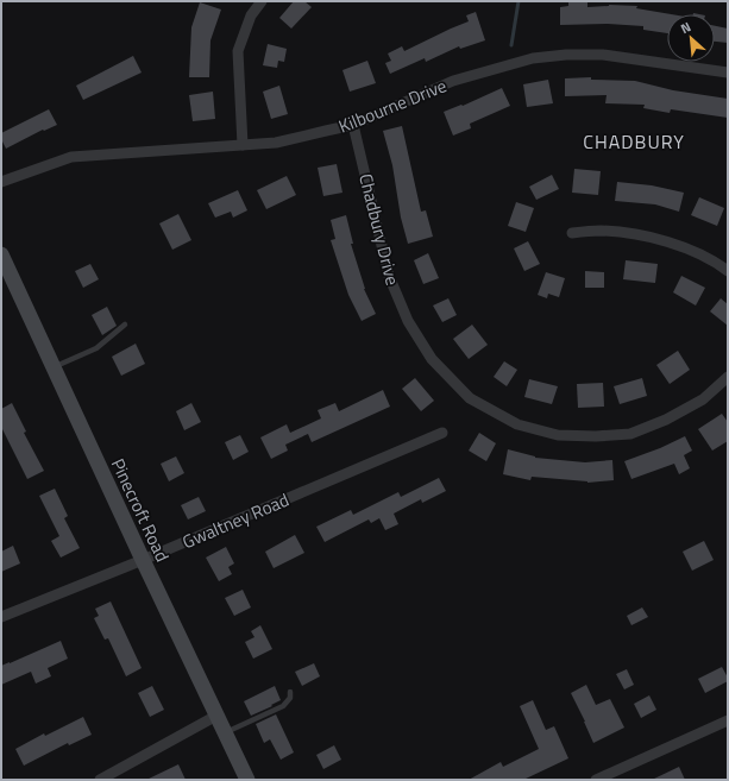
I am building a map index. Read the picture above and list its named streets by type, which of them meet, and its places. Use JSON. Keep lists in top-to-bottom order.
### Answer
{
  "streets": {
    "street": [
      "Kilbourne Drive",
      "Chadbury Drive",
      "Pinecroft Road",
      "Gwaltney Road"
    ]
  },
  "crossings": [
    ["Kilbourne Drive", "Chadbury Drive"],
    ["Pinecroft Road", "Gwaltney Road"]
  ],
  "districts": ["CHADBURY"],
  "north": "top left"
}
